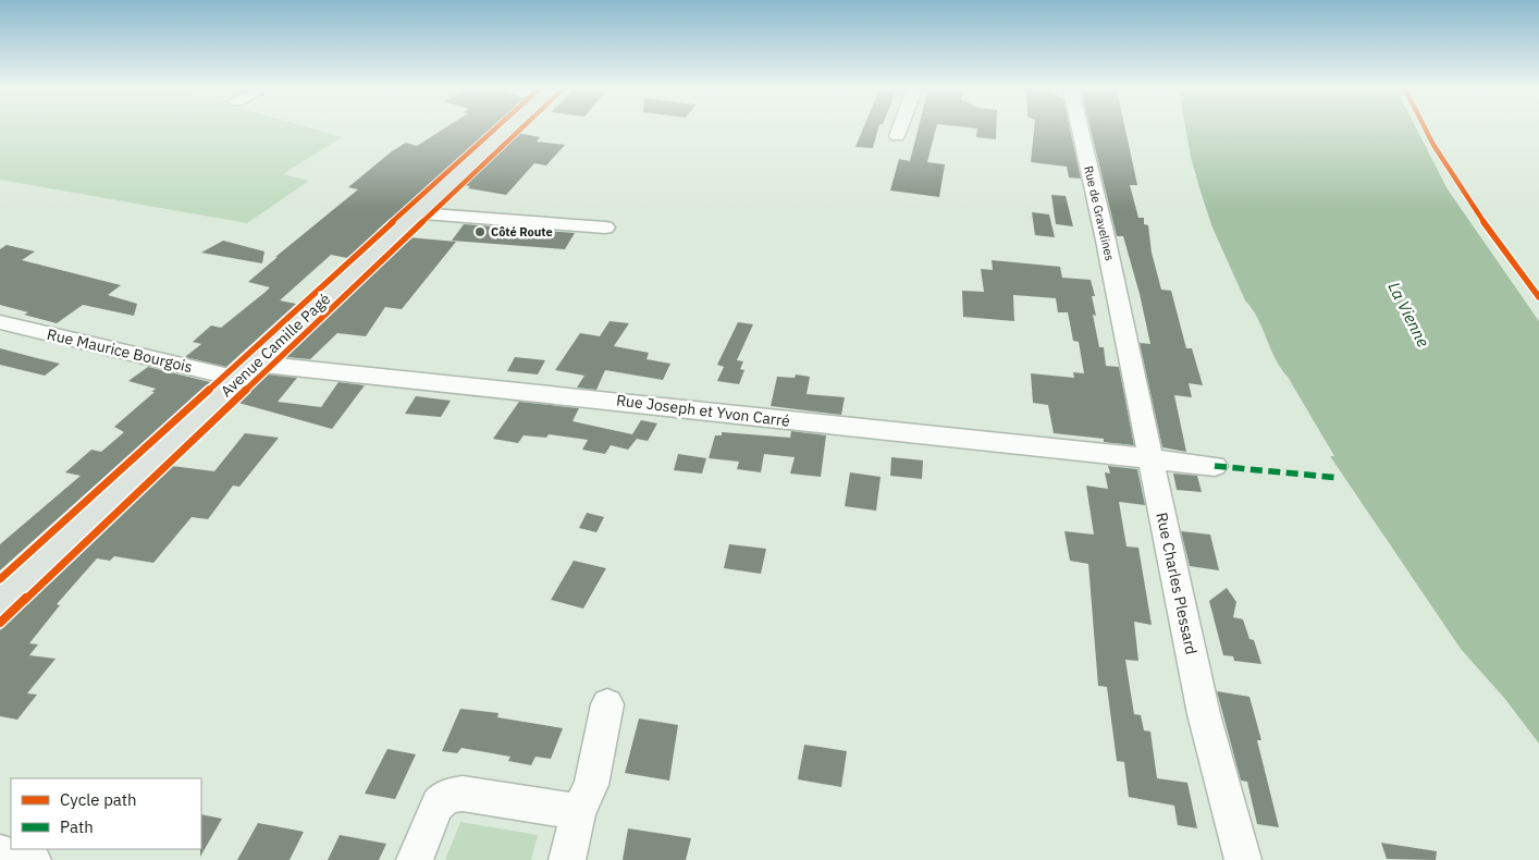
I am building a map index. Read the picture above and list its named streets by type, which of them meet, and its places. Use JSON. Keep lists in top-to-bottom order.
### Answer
{
  "streets": {
    "main road": ["Avenue Camille Pagé"],
    "street": [
      "Rue de Gravelines",
      "Rue Maurice Bourgois",
      "Rue Joseph et Yvon Carré",
      "Rue Charles Plessard"
    ]
  },
  "crossings": [
    ["Rue de Gravelines", "Rue Charles Plessard"],
    ["Avenue Camille Pagé", "Rue Maurice Bourgois"],
    ["Avenue Camille Pagé", "Rue Joseph et Yvon Carré"],
    ["Rue Maurice Bourgois", "Rue Joseph et Yvon Carré"],
    ["Rue Joseph et Yvon Carré", "Rue Charles Plessard"]
  ],
  "water": ["La Vienne"],
  "places": ["Côté Route"],
  "legend": ["Cycle path", "Path"]
}
